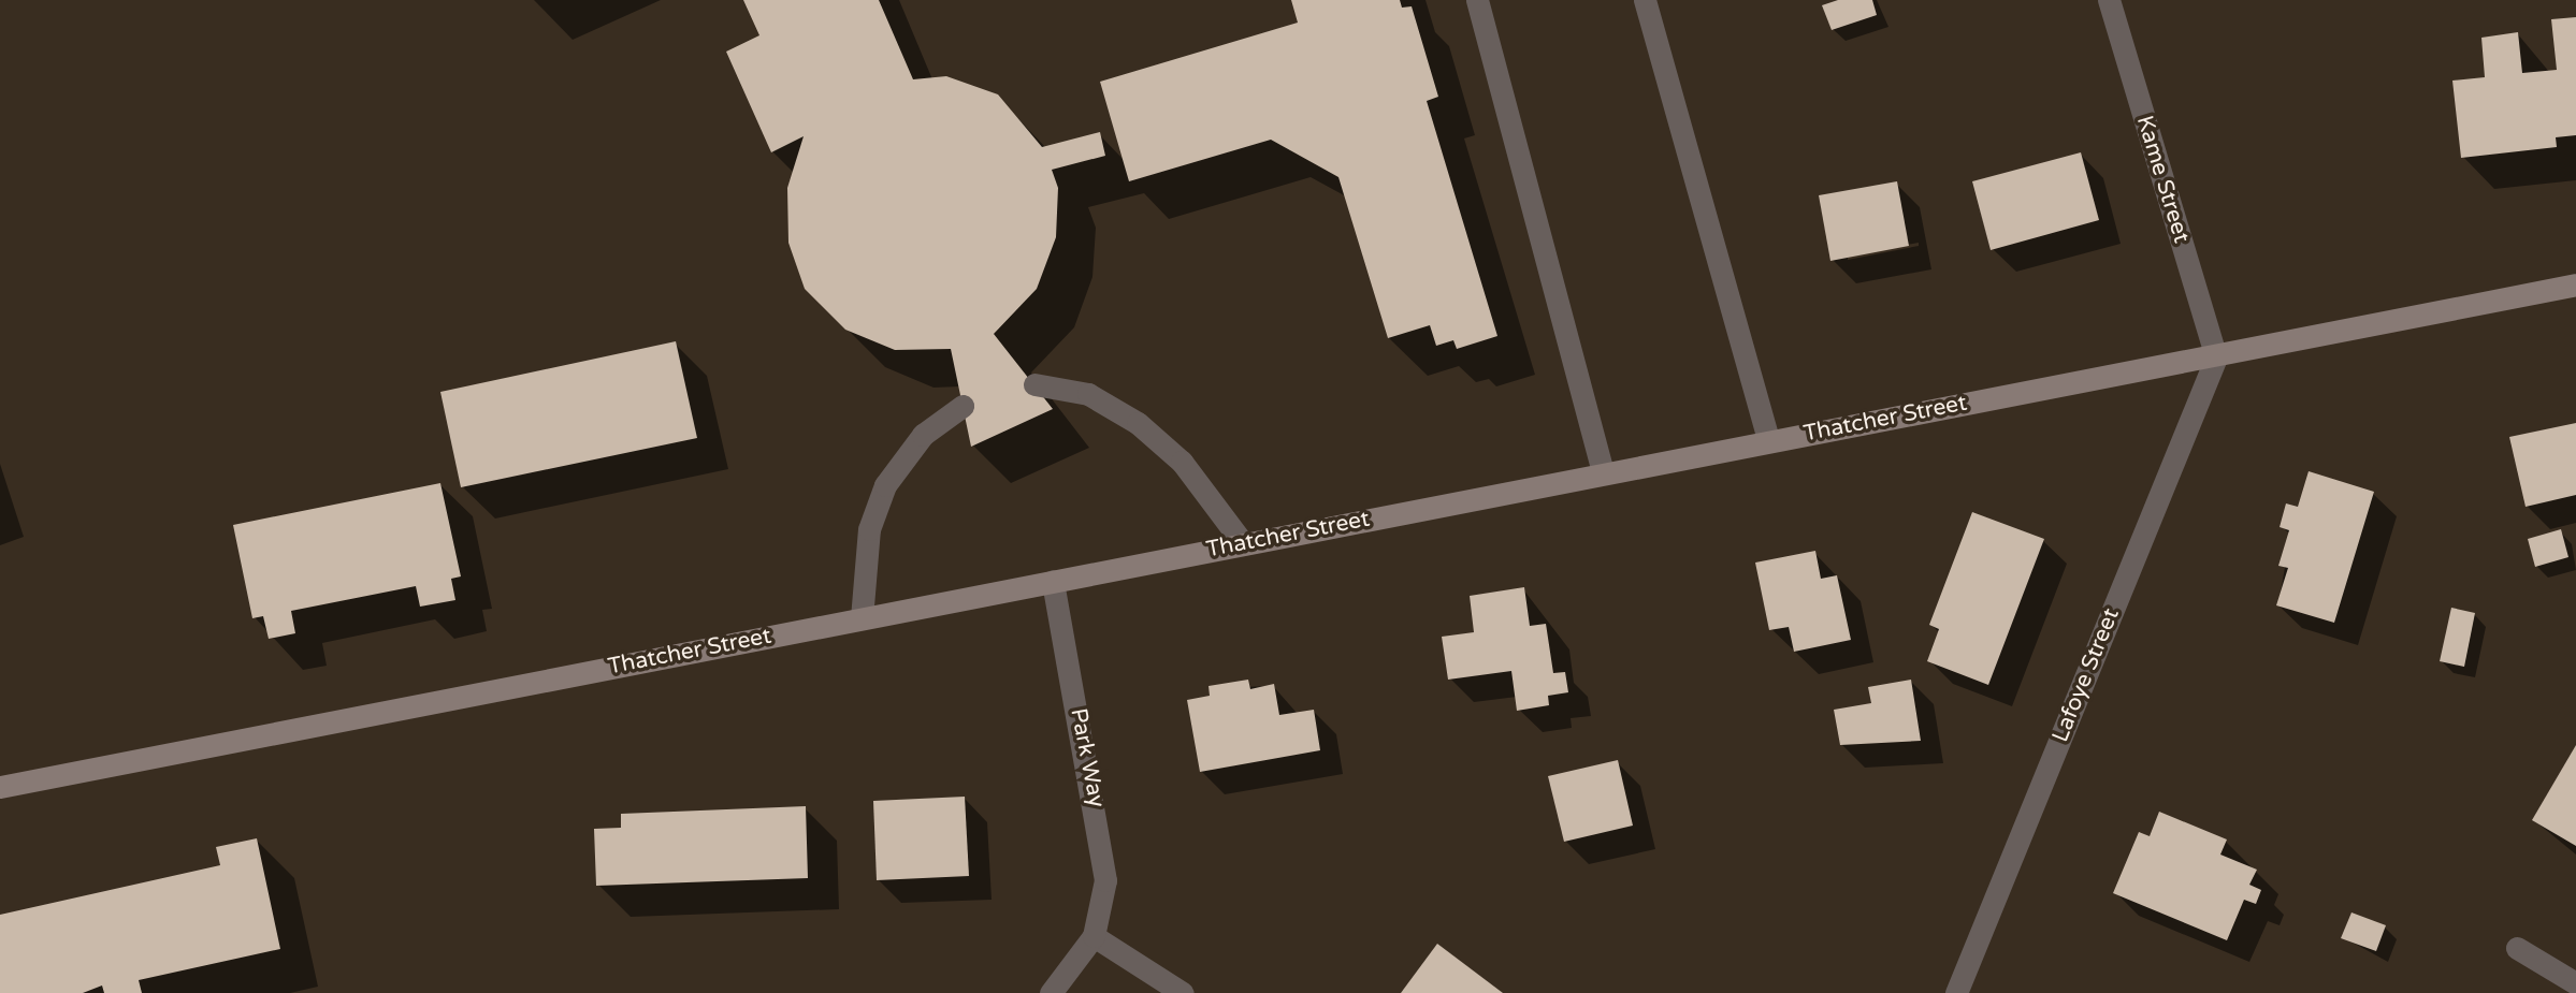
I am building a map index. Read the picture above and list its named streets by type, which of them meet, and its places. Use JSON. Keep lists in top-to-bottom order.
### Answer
{
  "streets": {
    "street": [
      "Kame Street",
      "Thatcher Street",
      "Lafoye Street",
      "Park Way"
    ]
  },
  "crossings": [
    ["Kame Street", "Thatcher Street"],
    ["Kame Street", "Lafoye Street"],
    ["Thatcher Street", "Lafoye Street"],
    ["Thatcher Street", "Park Way"]
  ]
}
